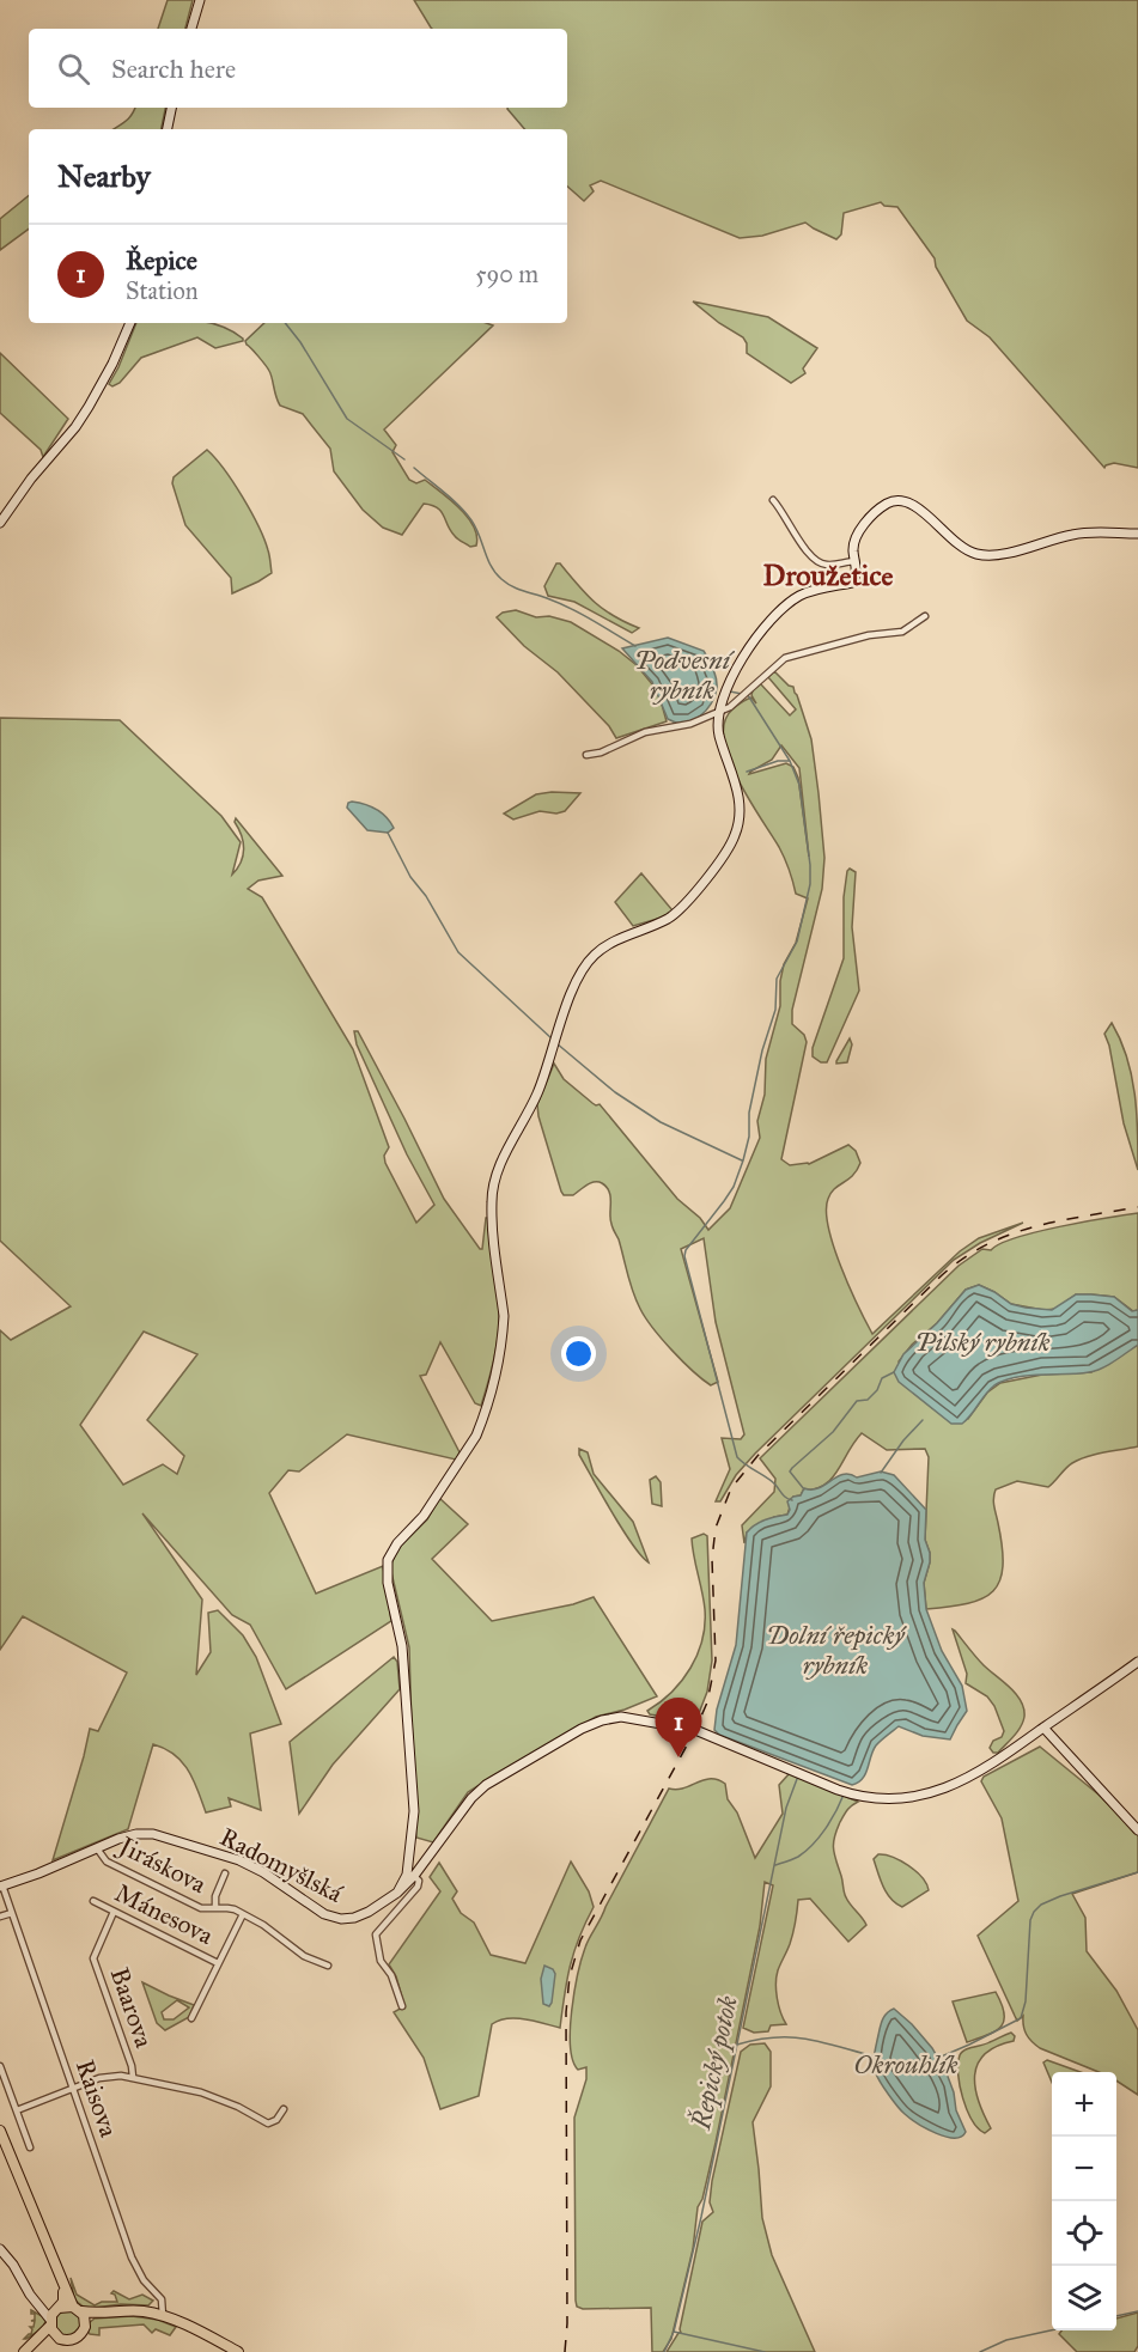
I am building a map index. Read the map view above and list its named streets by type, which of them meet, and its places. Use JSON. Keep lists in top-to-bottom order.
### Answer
{
  "streets": {
    "street": [
      "Jiráskova",
      "Radomyšlská",
      "Mánesova",
      "Baarova",
      "Raisova"
    ]
  },
  "crossings": [
    ["Jiráskova", "Radomyšlská"],
    ["Radomyšlská", "Raisova"],
    ["Mánesova", "Baarova"]
  ],
  "districts": ["Droužetice"],
  "water": [
    "Podvesní rybník",
    "Pilský rybník",
    "Dolní řepický rybník",
    "Řepický potok",
    "Okrouhlík"
  ],
  "page": {
    "search": "Search here",
    "heading": "Nearby",
    "list": [
      {
        "mark": "1",
        "name": "Řepice",
        "note": "Station",
        "value": "590 m"
      }
    ],
    "pins": "1",
    "map_buttons": ["+", "−"]
  }
}
